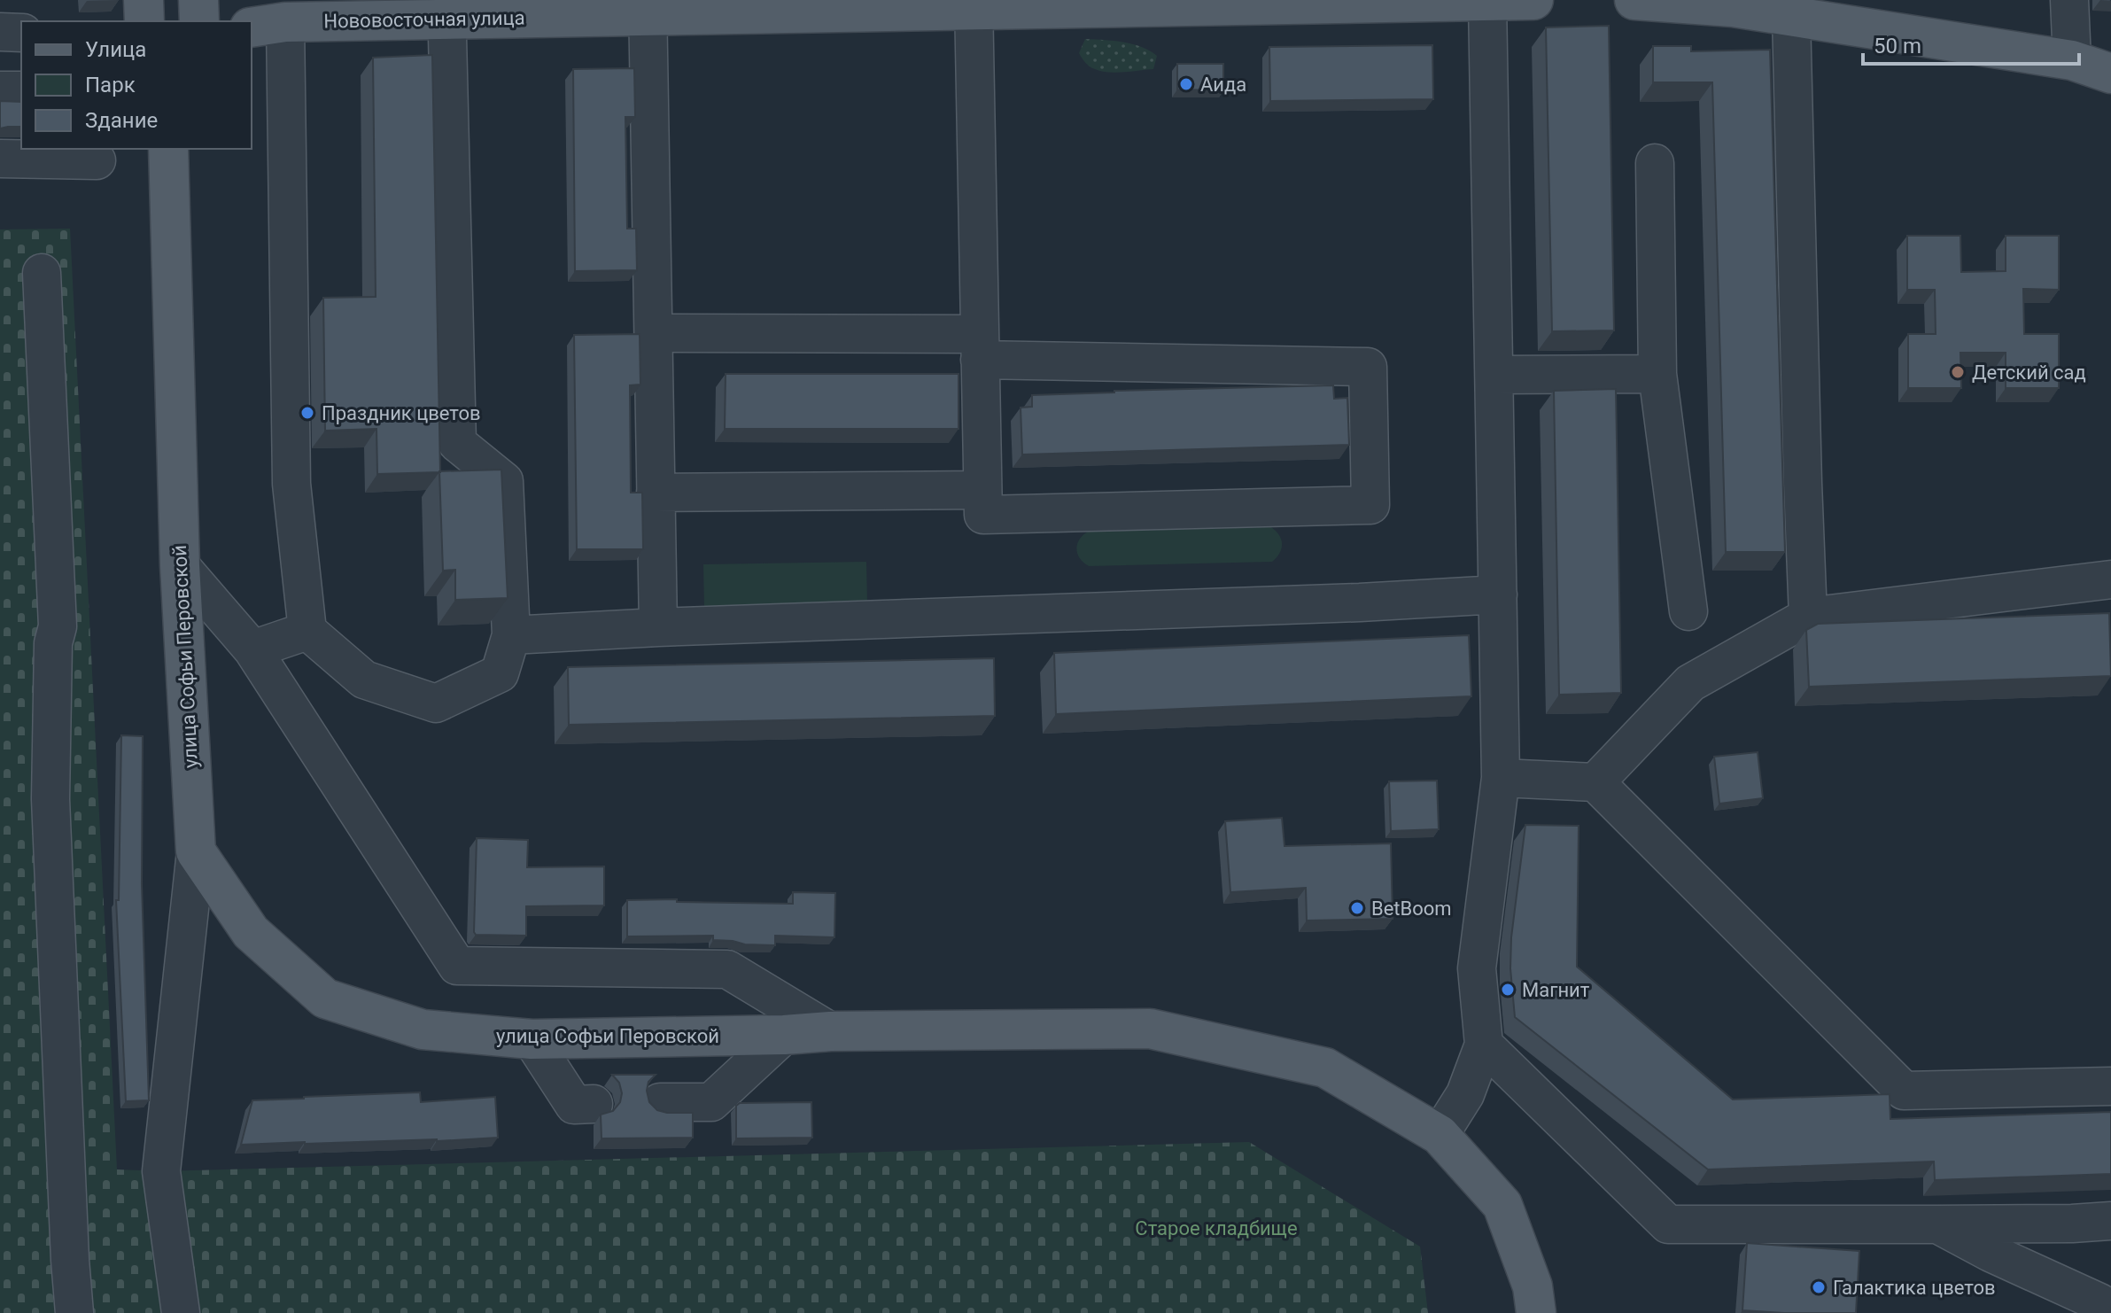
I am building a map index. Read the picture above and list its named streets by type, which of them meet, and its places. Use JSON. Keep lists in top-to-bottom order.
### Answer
{
  "streets": {
    "main road": ["Нововосточная улица", "улица Софьи Перовской"]
  },
  "parks": ["Старое кладбище"],
  "places": [
    "Аида",
    "Детский сад",
    "Праздник цветов",
    "BetBoom",
    "Магнит",
    "Галактика цветов"
  ],
  "legend": ["Улица", "Парк", "Здание"],
  "scale_bar": "50 m"
}
